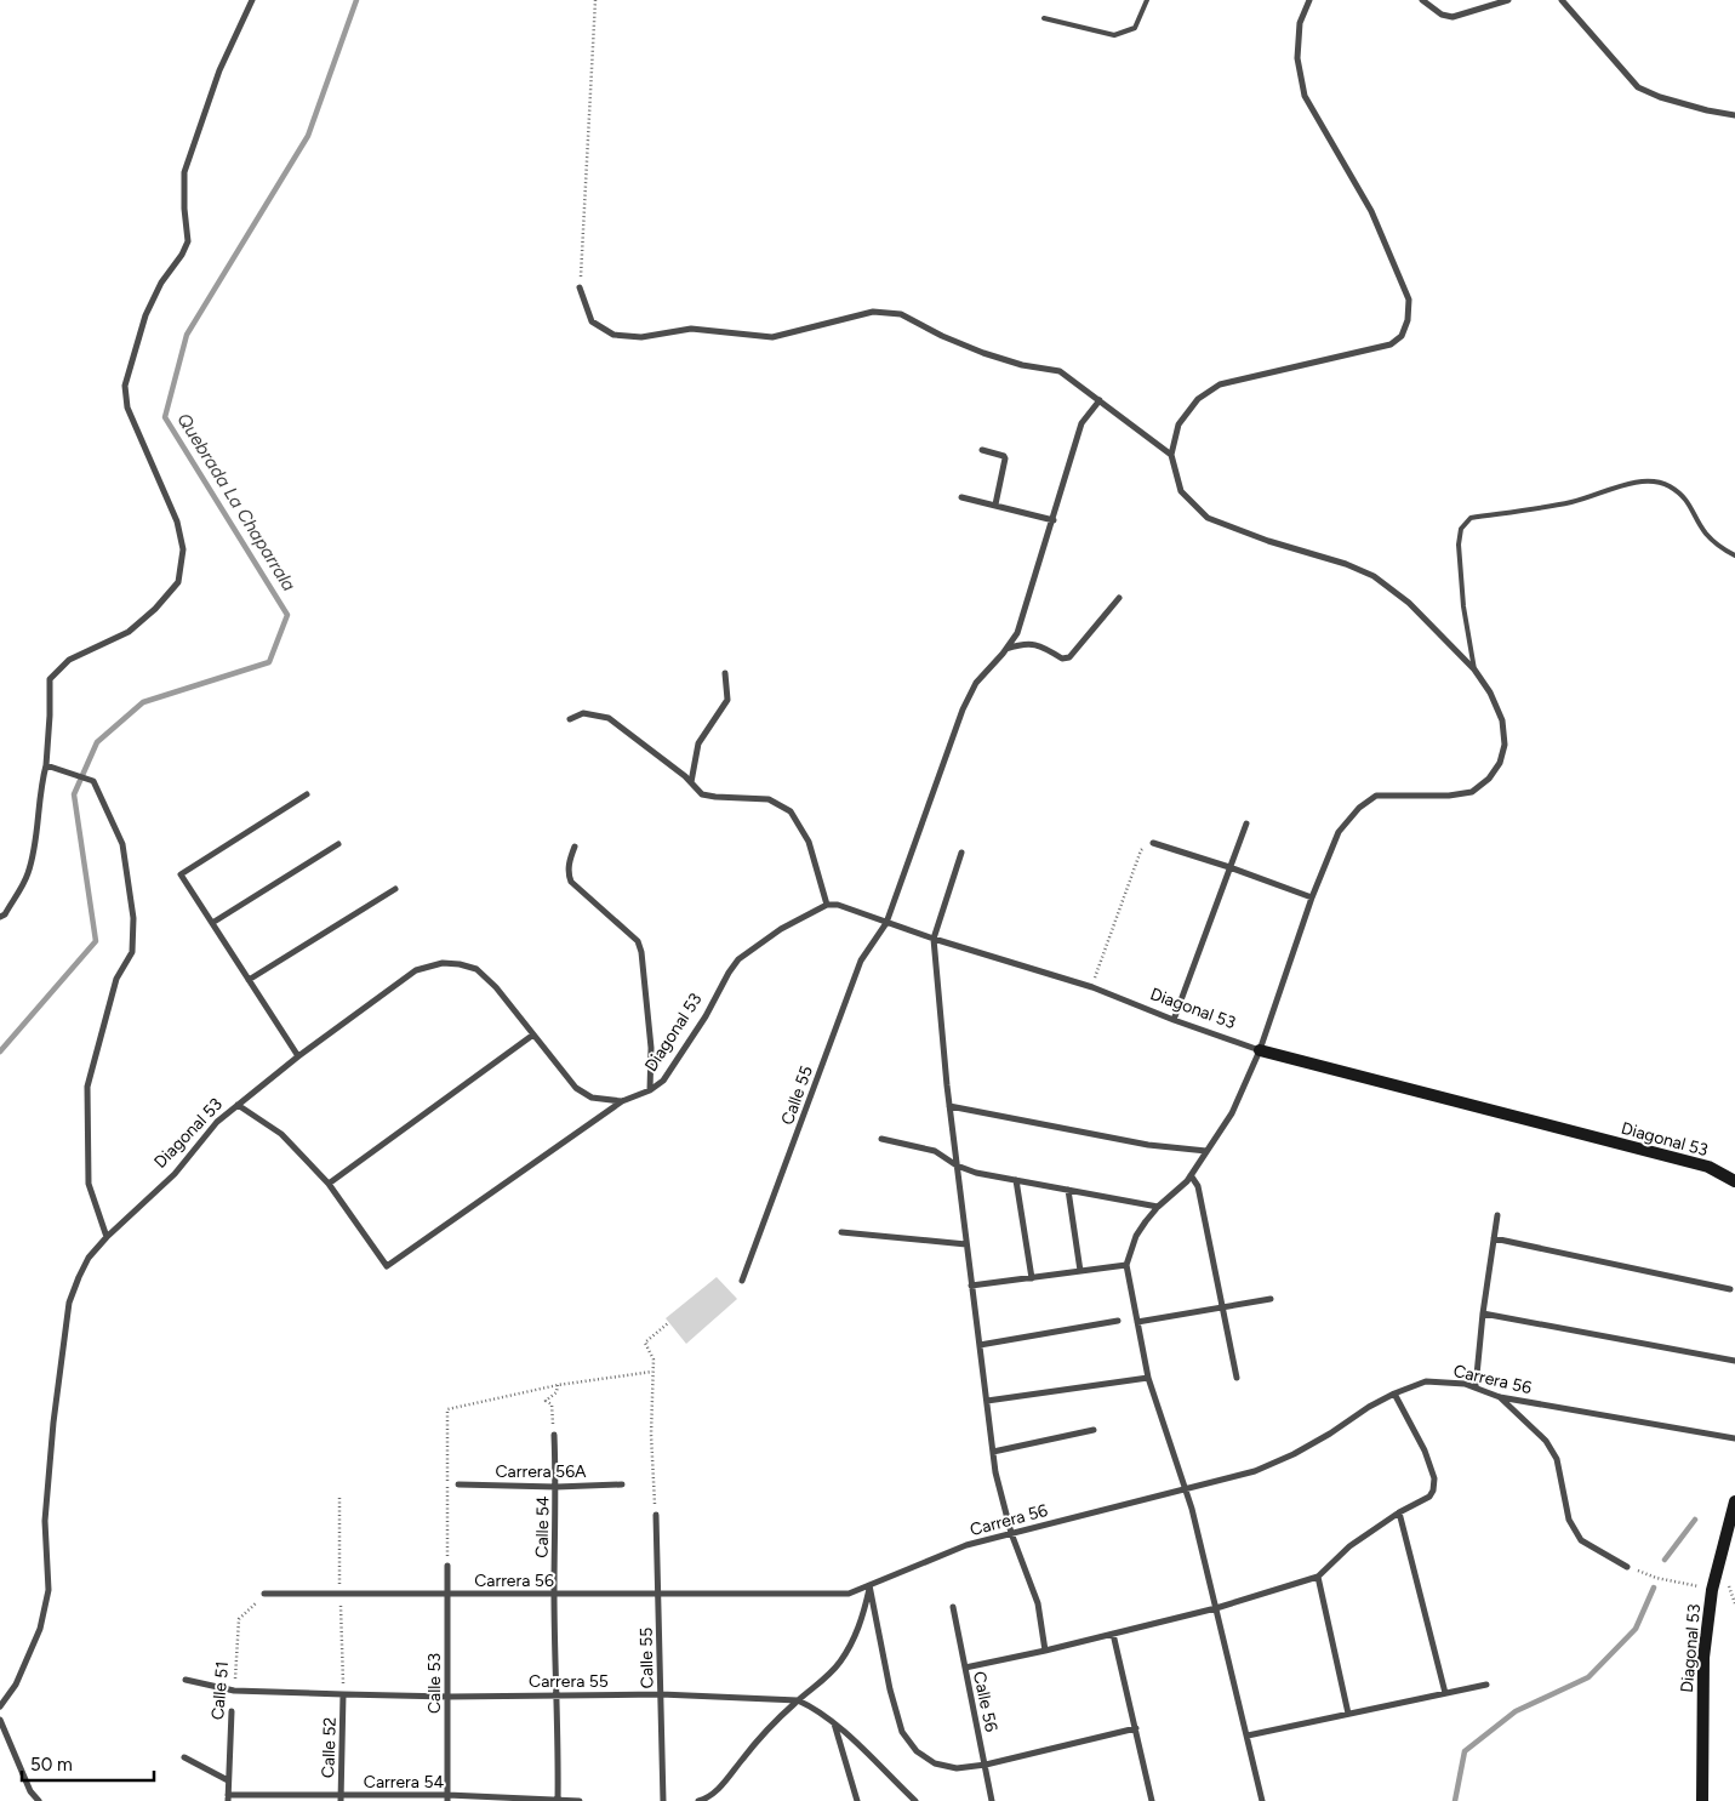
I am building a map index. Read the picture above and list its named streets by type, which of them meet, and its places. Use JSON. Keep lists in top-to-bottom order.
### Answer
{
  "streets": {
    "street": [
      "Diagonal 53",
      "Calle 55",
      "Carrera 56",
      "Carrera 56A",
      "Calle 54",
      "Carrera 55",
      "Calle 53",
      "Calle 51",
      "Calle 56",
      "Calle 52",
      "Carrera 54"
    ]
  },
  "crossings": [
    ["Diagonal 53", "Calle 55"],
    ["Calle 55", "Carrera 56"],
    ["Calle 55", "Carrera 55"],
    ["Carrera 56", "Calle 54"],
    ["Carrera 56", "Calle 53"],
    ["Carrera 56", "Calle 51"],
    ["Carrera 56A", "Calle 54"],
    ["Calle 54", "Carrera 55"],
    ["Calle 54", "Carrera 54"],
    ["Carrera 55", "Calle 53"],
    ["Carrera 55", "Calle 51"],
    ["Carrera 55", "Calle 52"],
    ["Calle 53", "Carrera 54"],
    ["Calle 51", "Carrera 54"],
    ["Calle 52", "Carrera 54"]
  ],
  "water": ["Quebrada La Chaparrala"],
  "scale_bar": "50 m"
}
